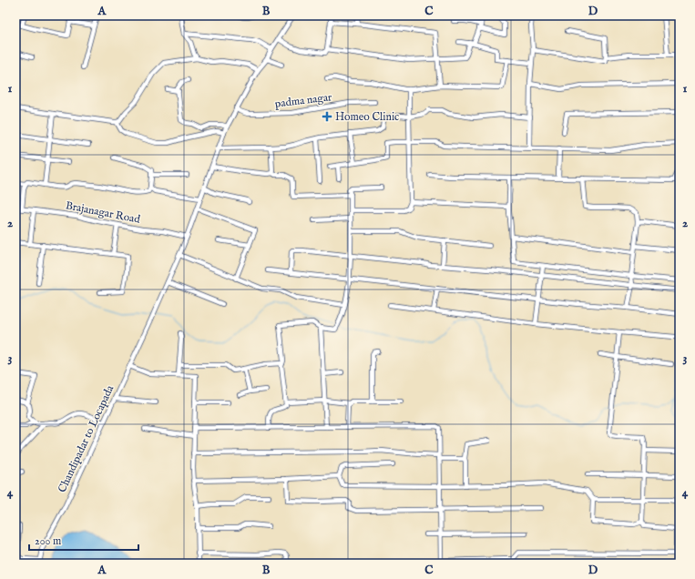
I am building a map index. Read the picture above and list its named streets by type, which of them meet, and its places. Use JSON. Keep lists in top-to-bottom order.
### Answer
{
  "streets": {
    "street": ["padma nagar", "Brajanagar Road", "Chandipadar to Locapada"]
  },
  "crossings": [
    ["padma nagar", "Chandipadar to Locapada"],
    ["Brajanagar Road", "Chandipadar to Locapada"]
  ],
  "places": {
    "health": ["Homeo Clinic"]
  },
  "scale_bar": "200 m",
  "grid": {
    "columns": [
      "A",
      "B",
      "C",
      "D"
    ],
    "rows": [
      "1",
      "2",
      "3",
      "4"
    ]
  }
}
